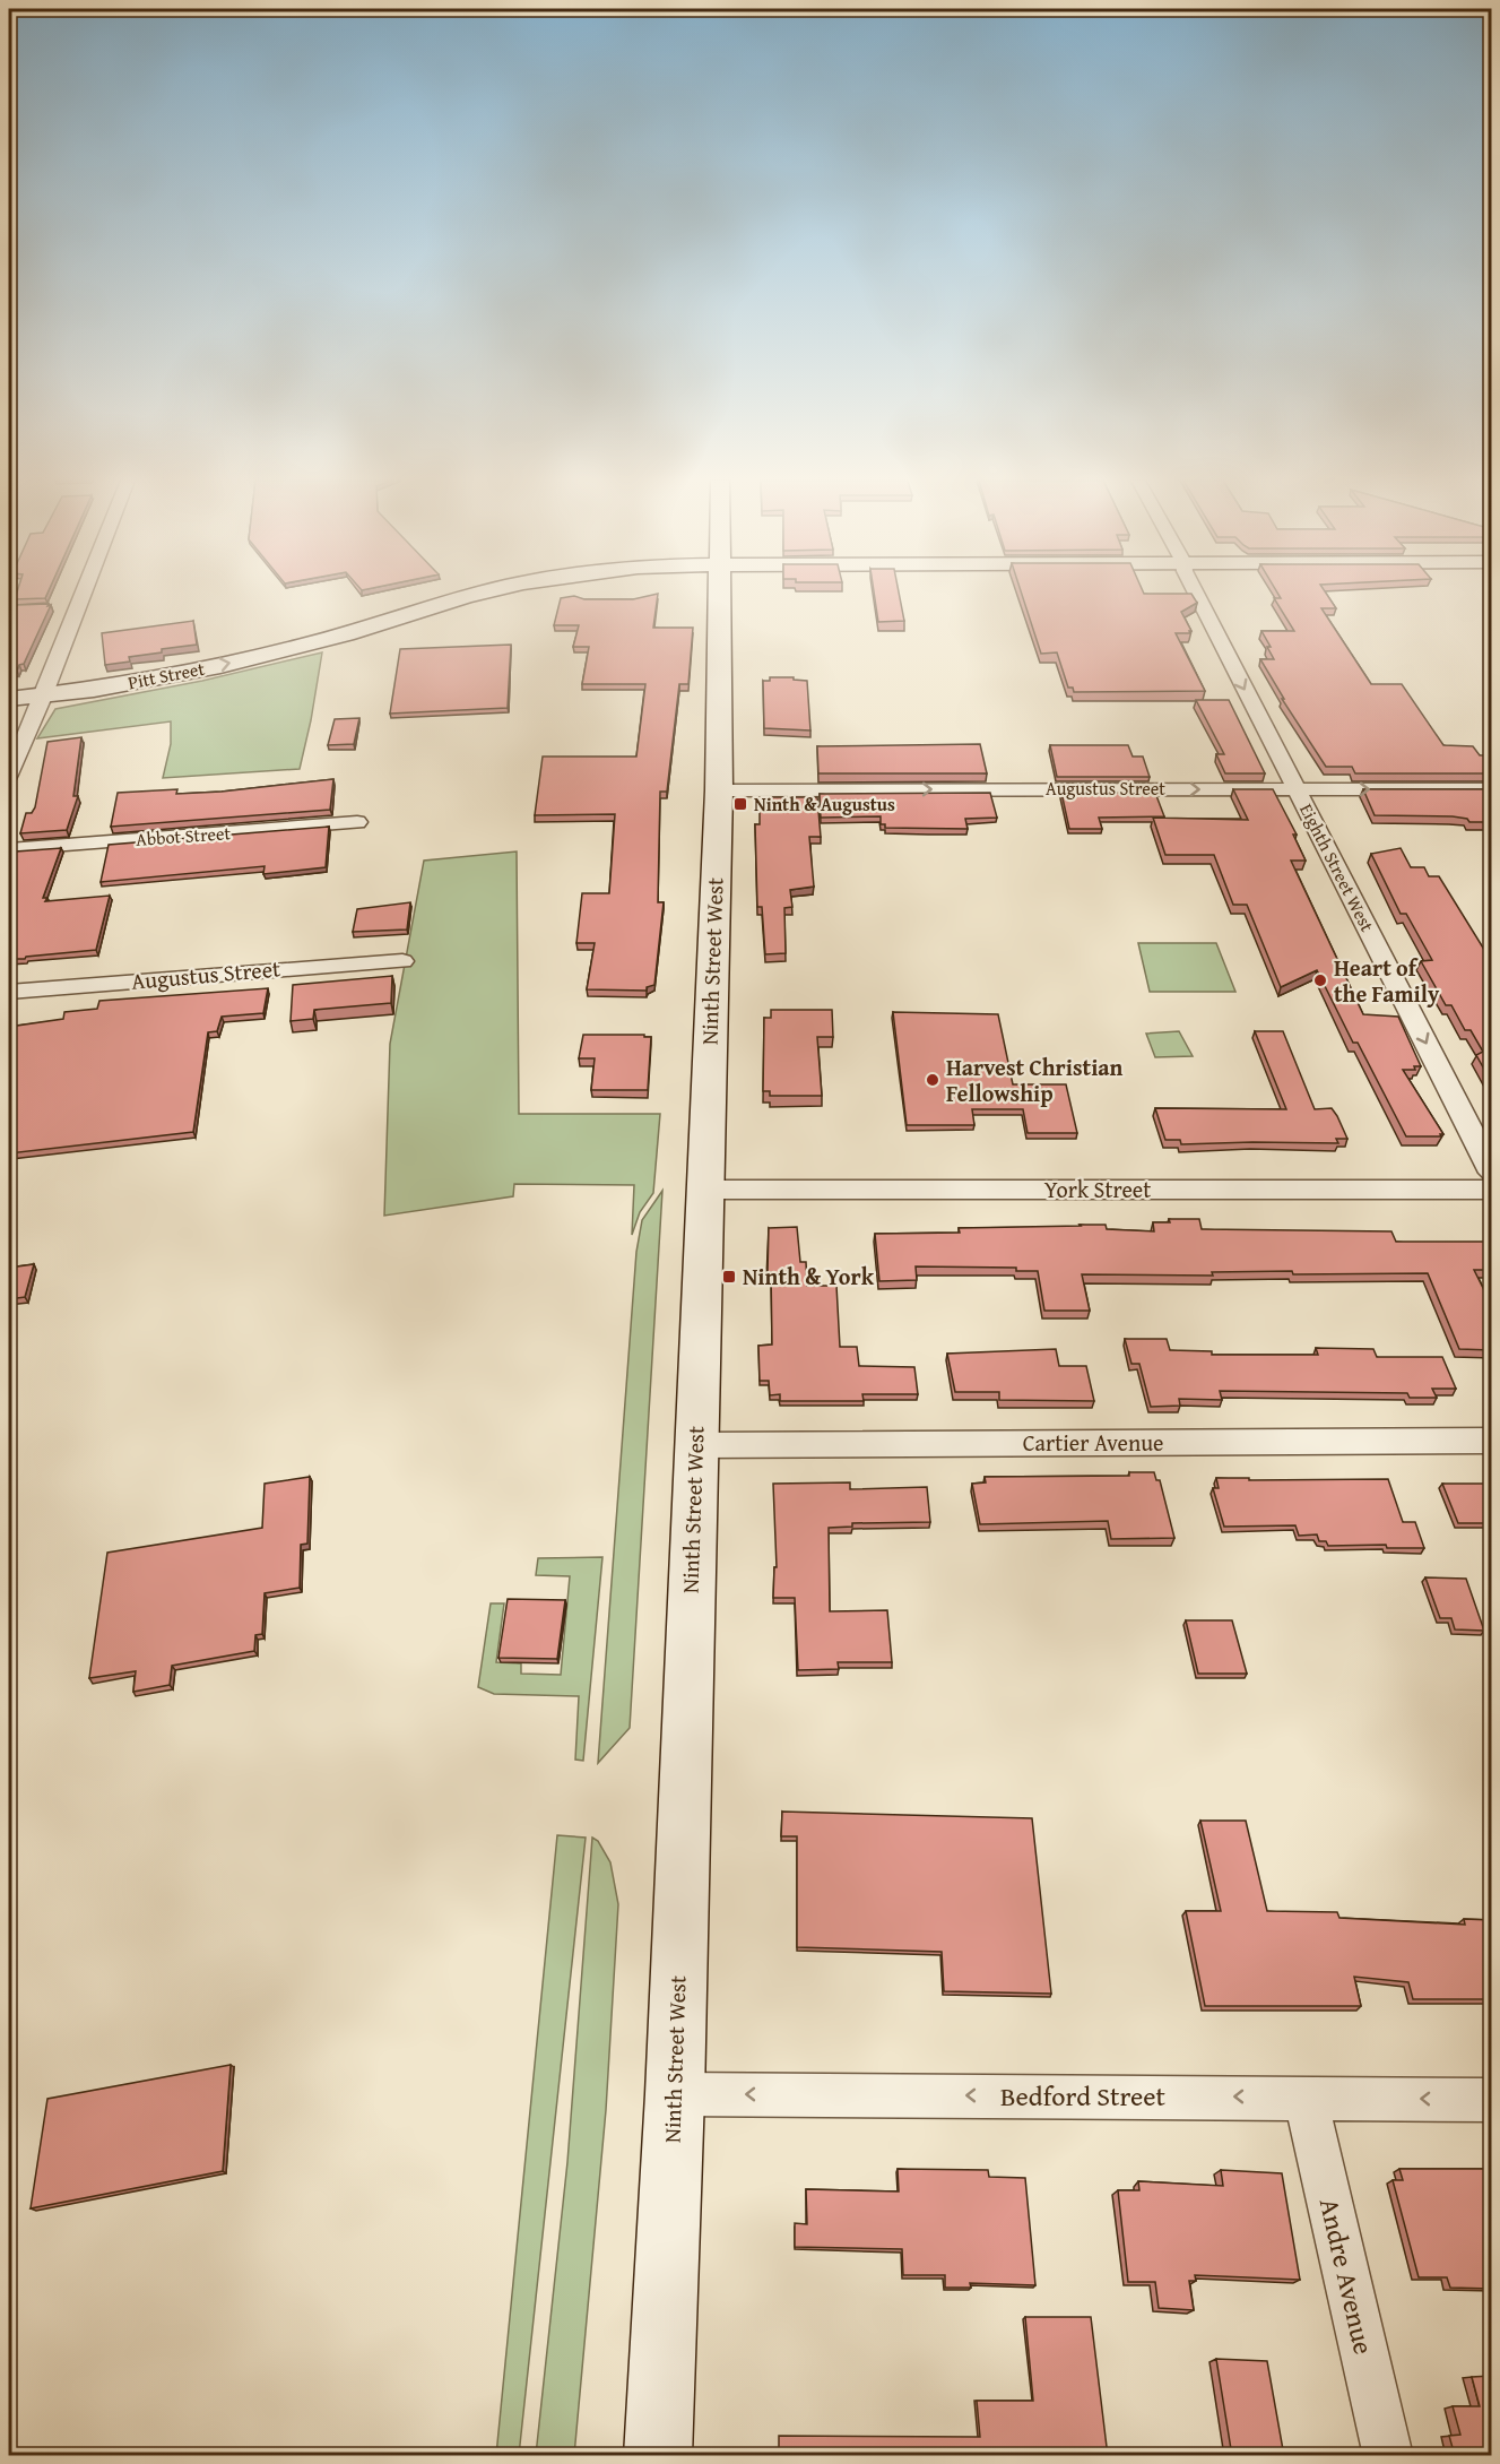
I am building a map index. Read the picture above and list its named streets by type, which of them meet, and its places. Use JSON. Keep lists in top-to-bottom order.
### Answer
{
  "streets": {
    "main road": ["Pitt Street", "Ninth Street West"],
    "street": [
      "Augustus Street",
      "Abbot Street",
      "Eighth Street West",
      "York Street",
      "Cartier Avenue",
      "Bedford Street",
      "Andre Avenue"
    ]
  },
  "crossings": [
    ["Augustus Street", "Eighth Street West"],
    ["Augustus Street", "Ninth Street West"],
    ["Ninth Street West", "York Street"],
    ["Ninth Street West", "Cartier Avenue"],
    ["Ninth Street West", "Bedford Street"],
    ["Bedford Street", "Andre Avenue"]
  ],
  "one_way": [
    "Pitt Street",
    "Augustus Street",
    "Eighth Street West",
    "Bedford Street"
  ],
  "places": {
    "transit": ["Ninth & Augustus", "Ninth & York"],
    "other": ["Heart of the Family", "Harvest Christian Fellowship"]
  }
}
